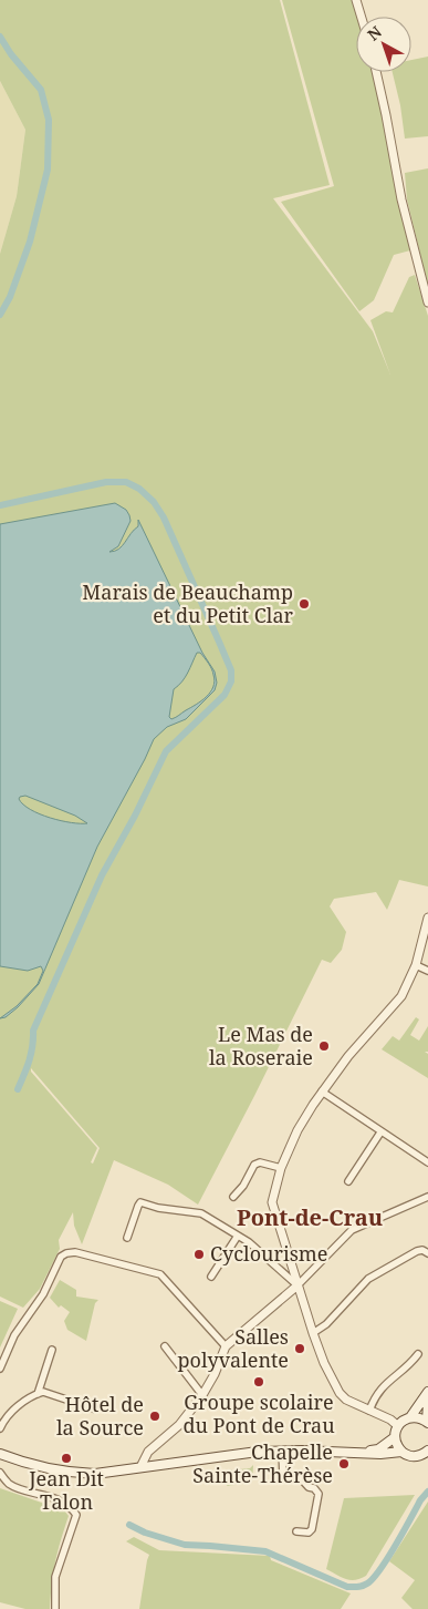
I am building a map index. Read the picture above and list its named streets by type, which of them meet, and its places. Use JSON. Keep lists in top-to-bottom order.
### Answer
{
  "districts": ["Pont-de-Crau"],
  "places": [
    "Marais de Beauchamp et du Petit Clar",
    "Le Mas de la Roseraie",
    "Cyclourisme",
    "Salles polyvalente",
    "Groupe scolaire du Pont de Crau",
    "Hôtel de la Source",
    "Jean Dit Talon",
    "Chapelle Sainte-Thérèse"
  ],
  "north": "top left"
}
